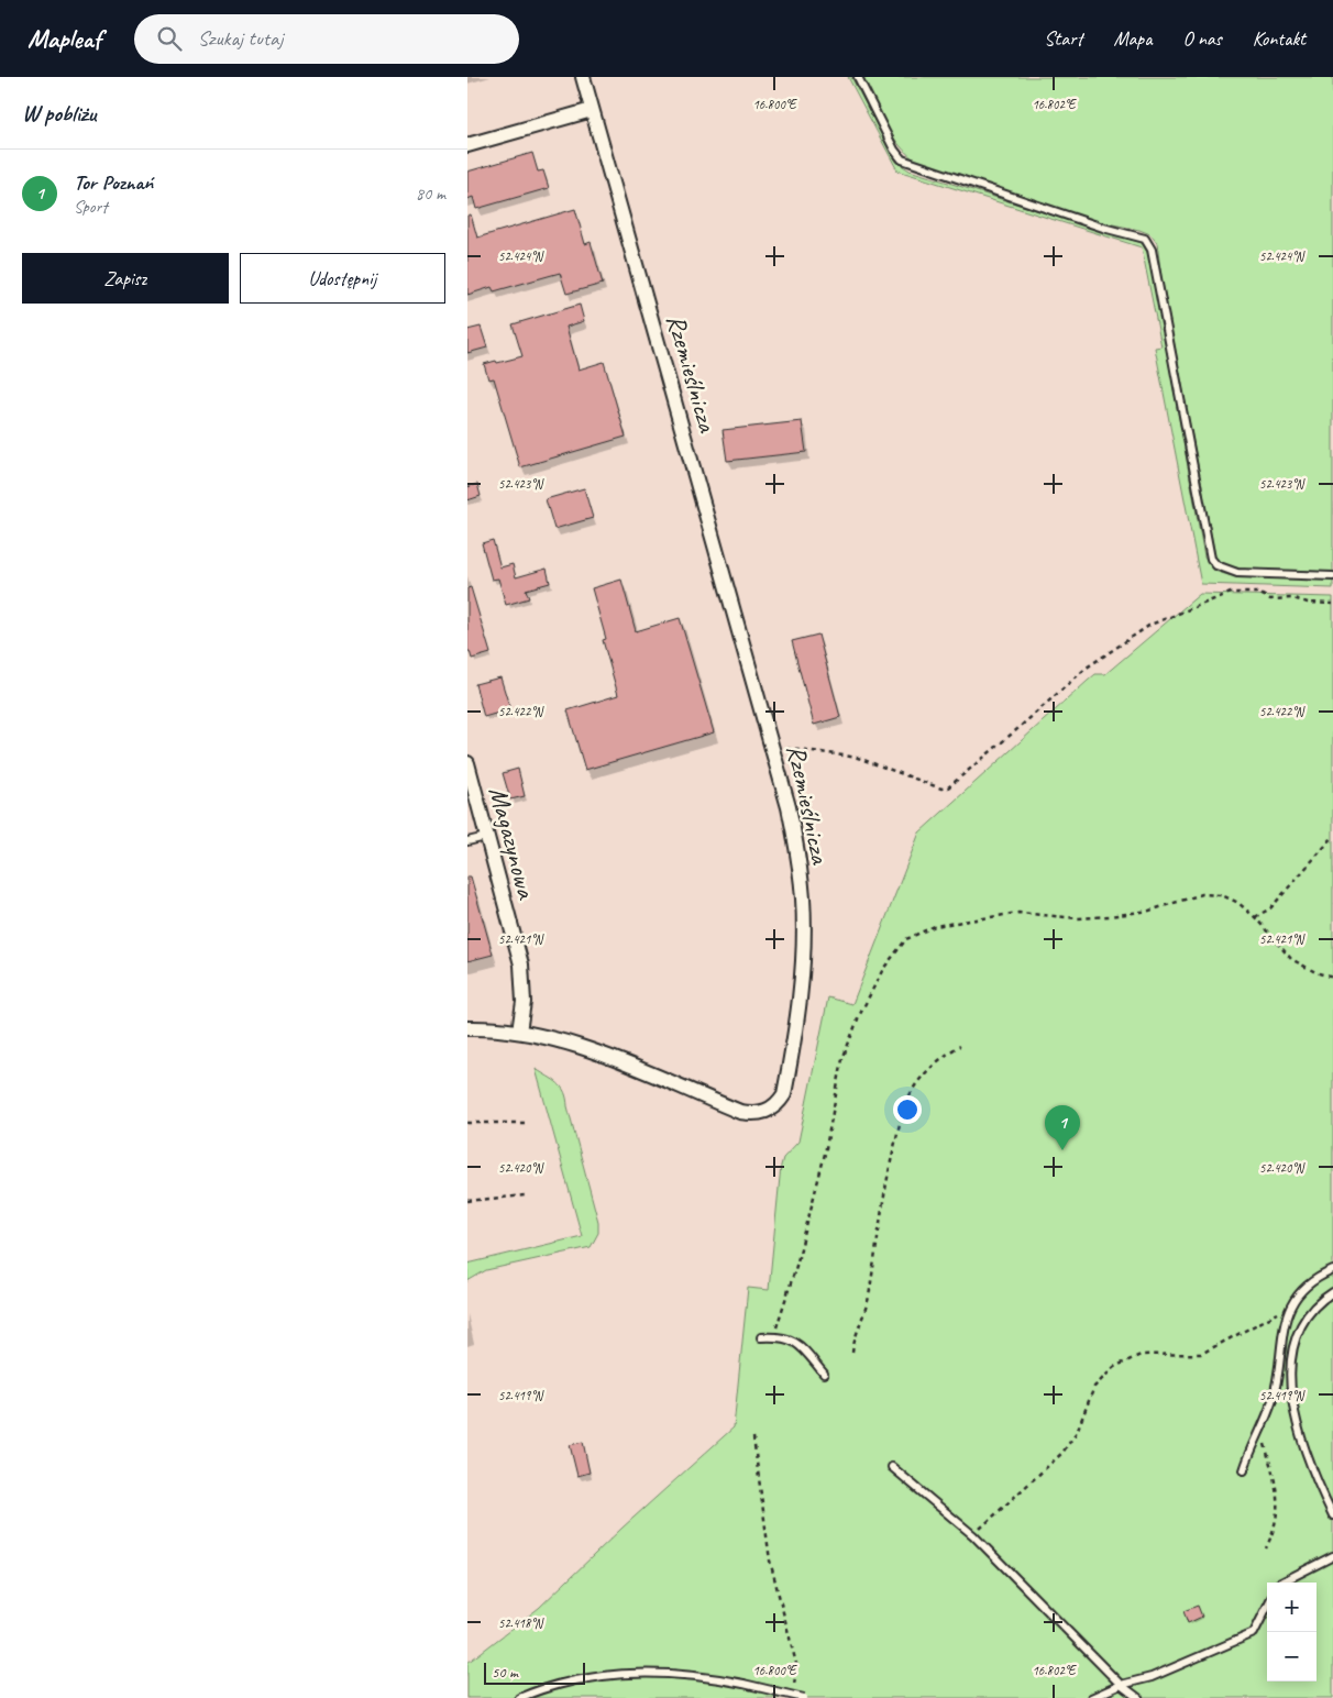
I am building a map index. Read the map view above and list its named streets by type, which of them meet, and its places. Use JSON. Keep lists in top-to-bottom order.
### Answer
{
  "streets": {
    "street": ["Rzemieślnicza", "Magazynowa"]
  },
  "crossings": [
    ["Rzemieślnicza", "Magazynowa"]
  ],
  "scale_bar": "50 m",
  "page": {
    "header": "Mapleaf",
    "search": "Szukaj tutaj",
    "nav": [
      "Start",
      "Mapa",
      "O nas",
      "Kontakt"
    ],
    "heading": "W pobliżu",
    "list": [
      {
        "mark": "1",
        "name": "Tor Poznań",
        "note": "Sport",
        "value": "80 m"
      }
    ],
    "buttons": ["Zapisz", "Udostępnij"],
    "pins": "1",
    "map_buttons": ["+", "−"],
    "scale": "50 m"
  },
  "coordinates": [
    "16.800°E",
    "16.802°E",
    "52.424°N",
    "52.423°N",
    "52.422°N",
    "52.421°N",
    "52.420°N",
    "52.419°N",
    "52.418°N"
  ]
}
